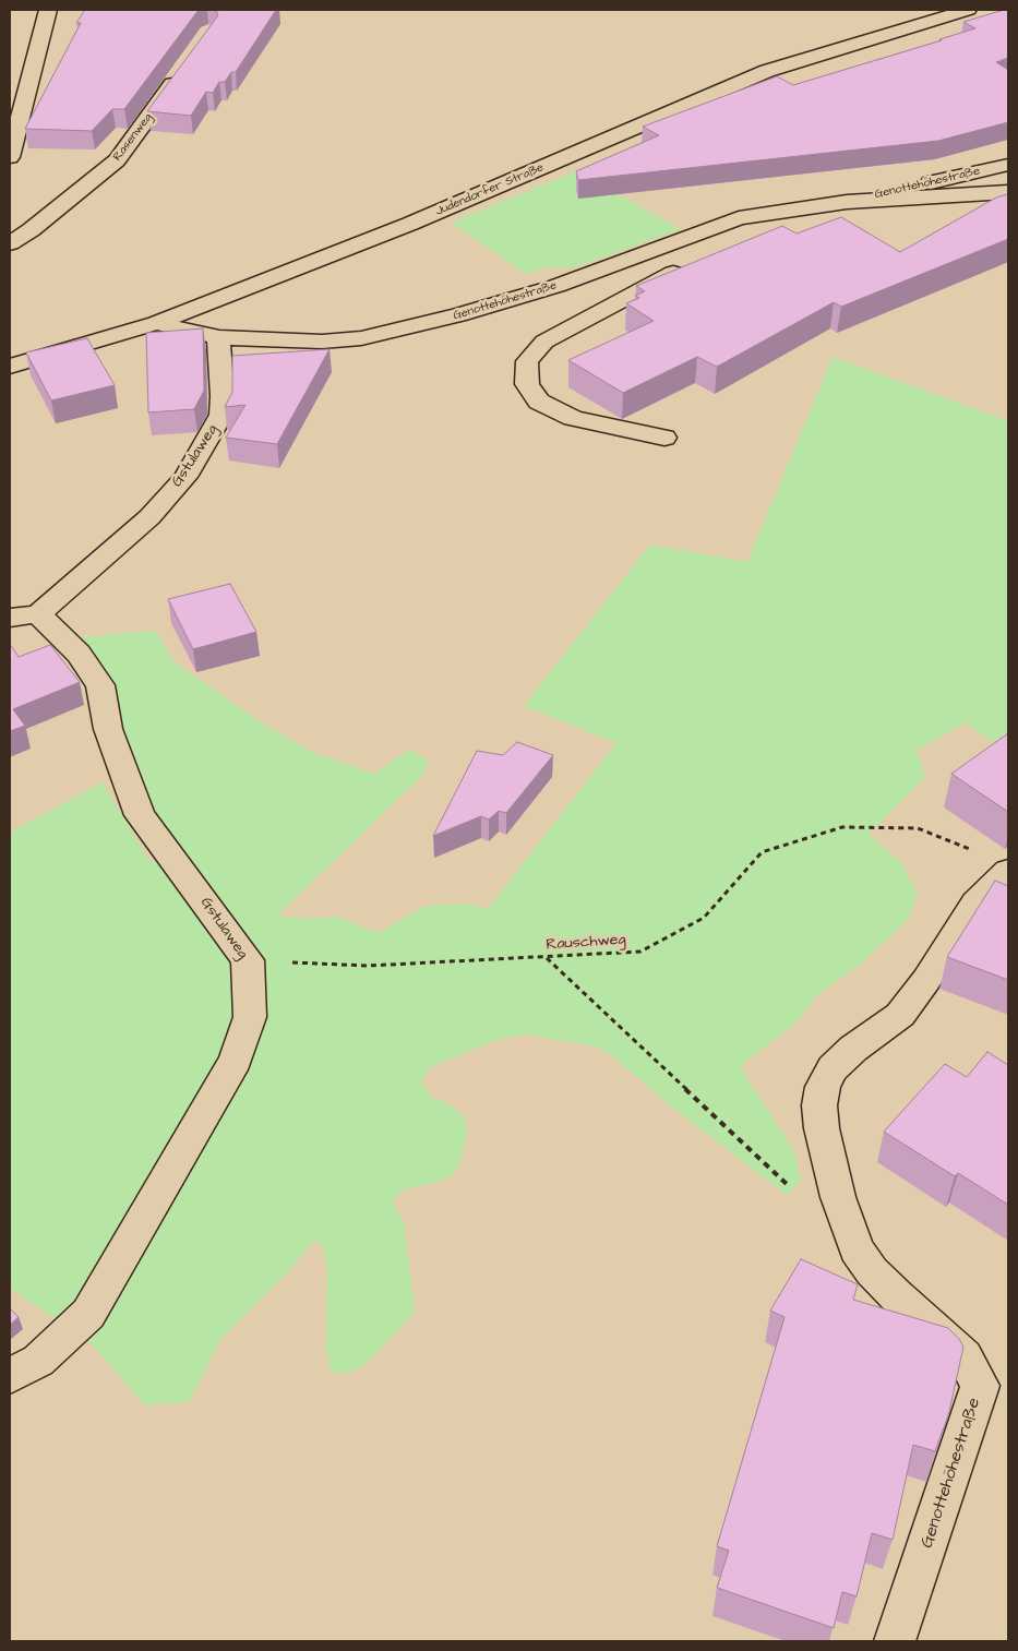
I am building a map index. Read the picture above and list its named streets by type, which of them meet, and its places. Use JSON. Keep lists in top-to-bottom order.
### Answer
{
  "streets": {
    "street": [
      "Rasenweg",
      "Genottehöhestraße",
      "Judendorfer Straße",
      "Gstulaweg"
    ],
    "path": ["Rauschweg"]
  },
  "crossings": [
    ["Genottehöhestraße", "Judendorfer Straße"],
    ["Genottehöhestraße", "Gstulaweg"],
    ["Gstulaweg", "Rauschweg"]
  ]
}
